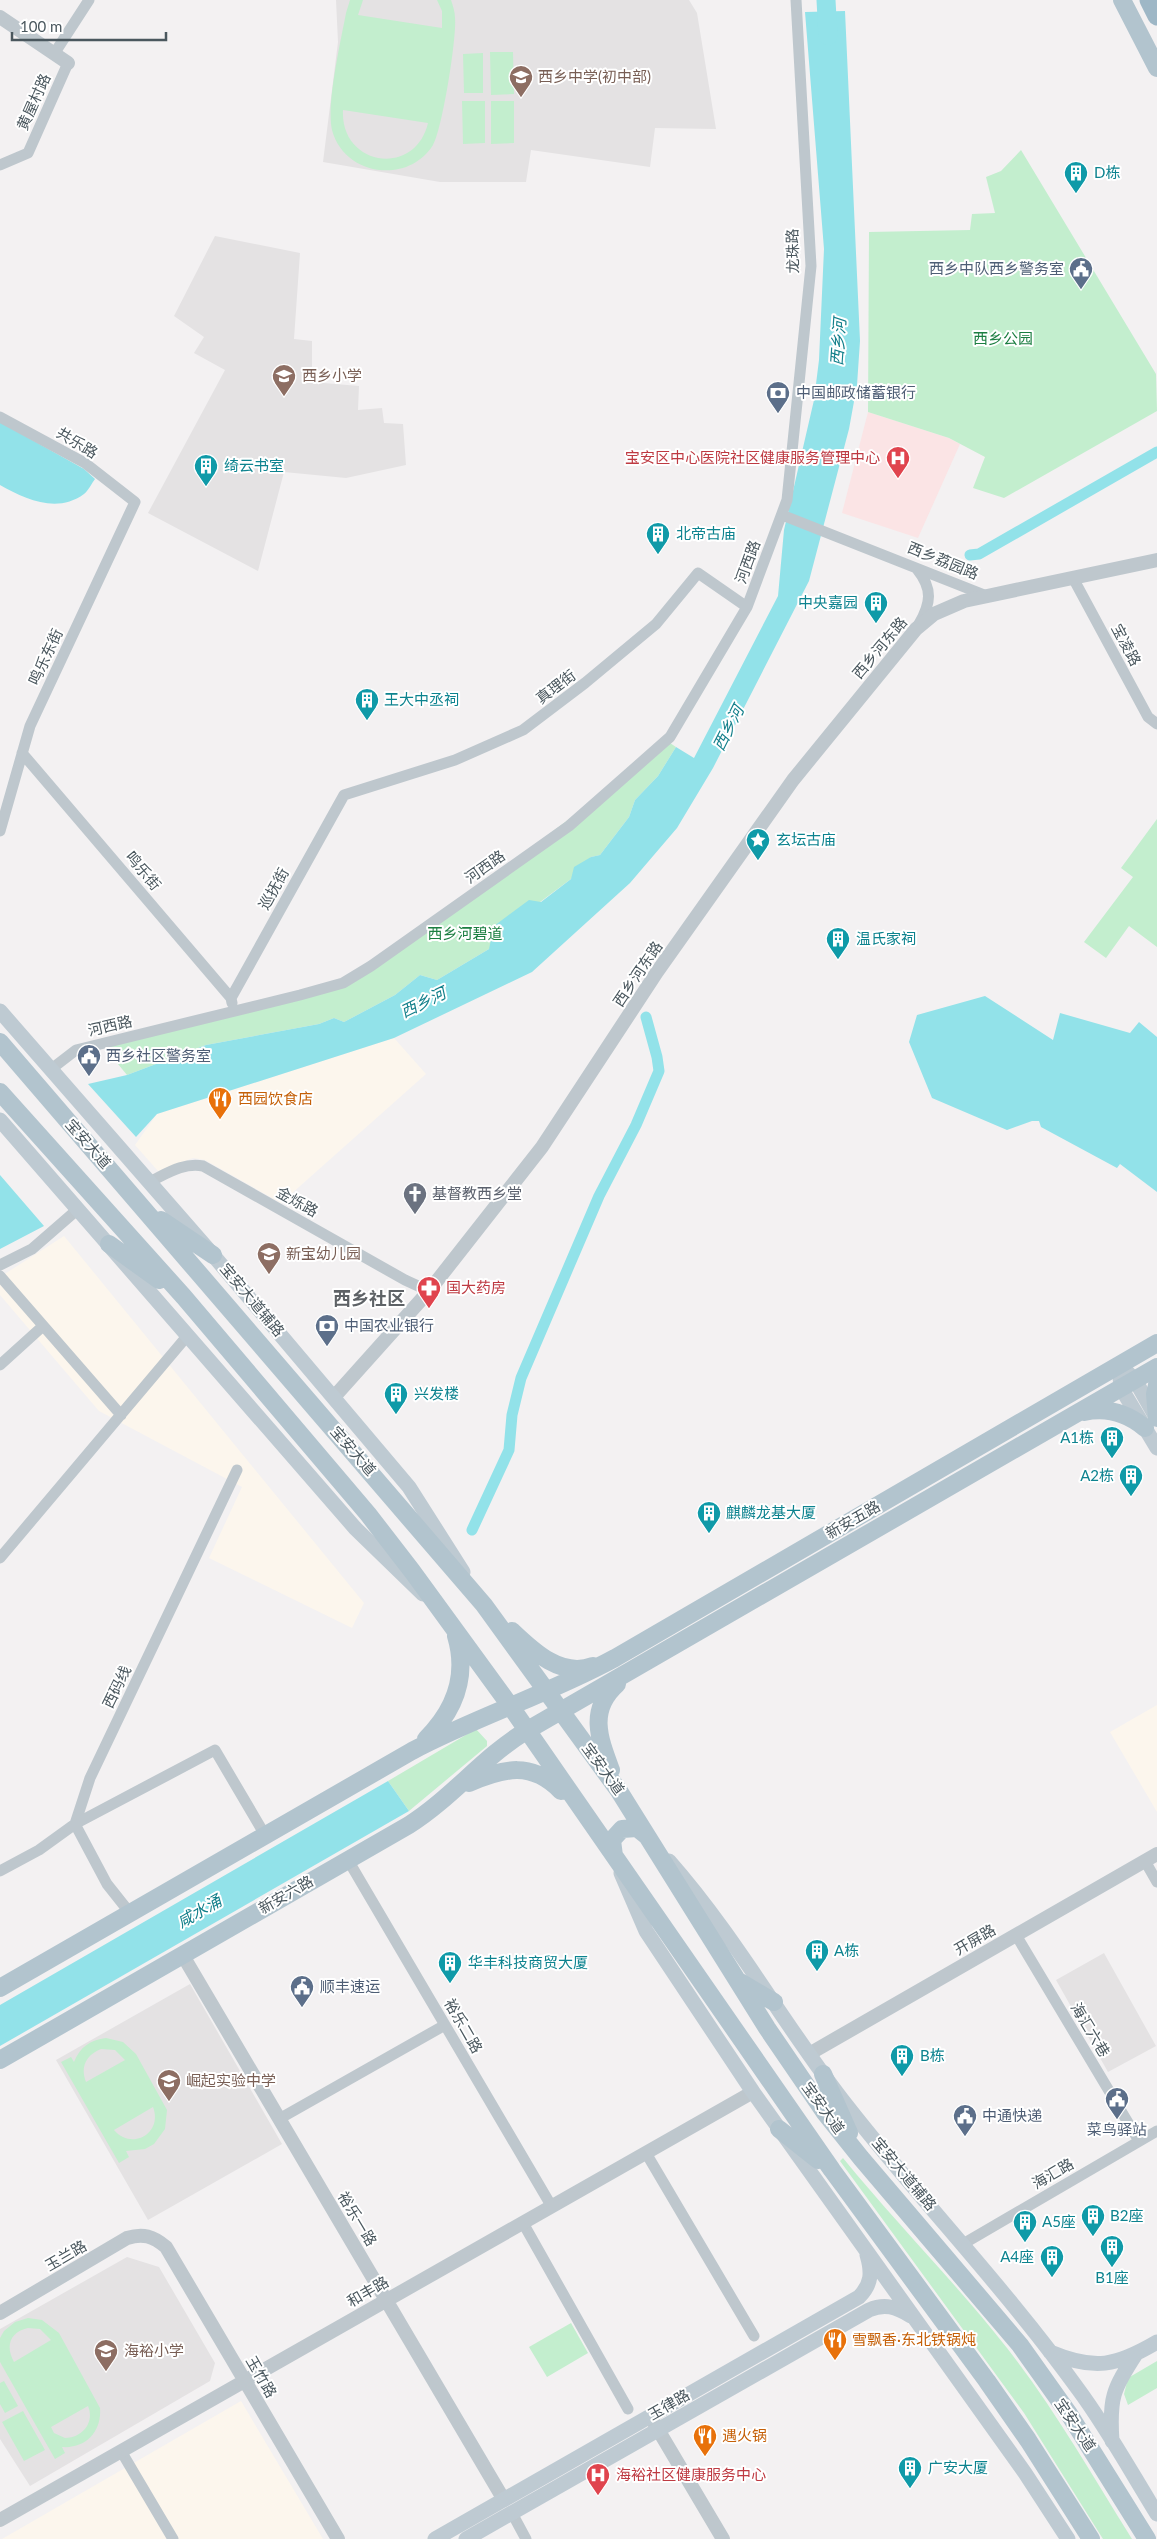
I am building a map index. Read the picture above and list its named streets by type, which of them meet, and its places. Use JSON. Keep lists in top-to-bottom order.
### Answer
{
  "streets": {
    "main road": [
      "宝安大道",
      "宝安大道辅路",
      "新安五路",
      "新安六路",
      "玉律路"
    ],
    "street": [
      "黄屋村路",
      "龙珠路",
      "共乐路",
      "西乡荔园路",
      "河西路",
      "宝凌路",
      "西乡河东路",
      "鸣乐东街",
      "真理街",
      "鸣乐街",
      "巡抚街",
      "金烁路",
      "西码线",
      "开屏路",
      "裕乐二路",
      "海汇六巷",
      "海汇路",
      "裕乐一路",
      "玉兰路",
      "和丰路",
      "玉竹路"
    ]
  },
  "crossings": [
    ["龙珠路", "河西路"],
    ["共乐路", "鸣乐东街"],
    ["西乡荔园路", "河西路"],
    ["西乡荔园路", "宝凌路"],
    ["西乡荔园路", "西乡河东路"],
    ["河西路", "真理街"],
    ["河西路", "鸣乐街"],
    ["河西路", "宝安大道辅路"],
    ["西乡河东路", "金烁路"],
    ["西乡河东路", "宝安大道辅路"],
    ["鸣乐东街", "鸣乐街"],
    ["真理街", "巡抚街"],
    ["鸣乐街", "巡抚街"],
    ["宝安大道", "宝安大道辅路"],
    ["宝安大道", "新安五路"],
    ["宝安大道", "新安六路"],
    ["金烁路", "宝安大道辅路"],
    ["宝安大道辅路", "开屏路"],
    ["宝安大道辅路", "海汇路"],
    ["新安五路", "新安六路"],
    ["新安六路", "裕乐二路"],
    ["新安六路", "裕乐一路"],
    ["开屏路", "海汇六巷"],
    ["裕乐二路", "和丰路"],
    ["海汇六巷", "海汇路"],
    ["裕乐一路", "和丰路"],
    ["裕乐一路", "玉律路"],
    ["玉兰路", "玉竹路"],
    ["和丰路", "玉竹路"]
  ],
  "districts": ["西乡社区"],
  "water": ["西乡河", "咸水涌"],
  "parks": ["西乡公园", "西乡河碧道"],
  "places": {
    "school or university": [
      "西乡中学(初中部)",
      "西乡小学",
      "新宝幼儿园",
      "崛起实验中学",
      "海裕小学"
    ],
    "building": [
      "D栋",
      "绮云书室",
      "北帝古庙",
      "中央嘉园",
      "王大中丞祠",
      "温氏家祠",
      "兴发楼",
      "A1栋",
      "A2栋",
      "麒麟龙基大厦",
      "A栋",
      "华丰科技商贸大厦",
      "B栋",
      "B2座",
      "A5座",
      "B1座",
      "A4座",
      "广安大厦"
    ],
    "public building": [
      "西乡中队西乡警务室",
      "西乡社区警务室",
      "顺丰速运",
      "菜鸟驿站",
      "中通快递"
    ],
    "bank": ["中国邮政储蓄银行", "中国农业银行"],
    "hospital": ["宝安区中心医院社区健康服务管理中心", "海裕社区健康服务中心"],
    "place": ["玄坛古庙"],
    "restaurant": ["西园饮食店", "雪飘香·东北铁锅炖", "遇火锅"],
    "church": ["基督教西乡堂"],
    "pharmacy": ["国大药房"]
  },
  "scale_bar": "100 m"
}
